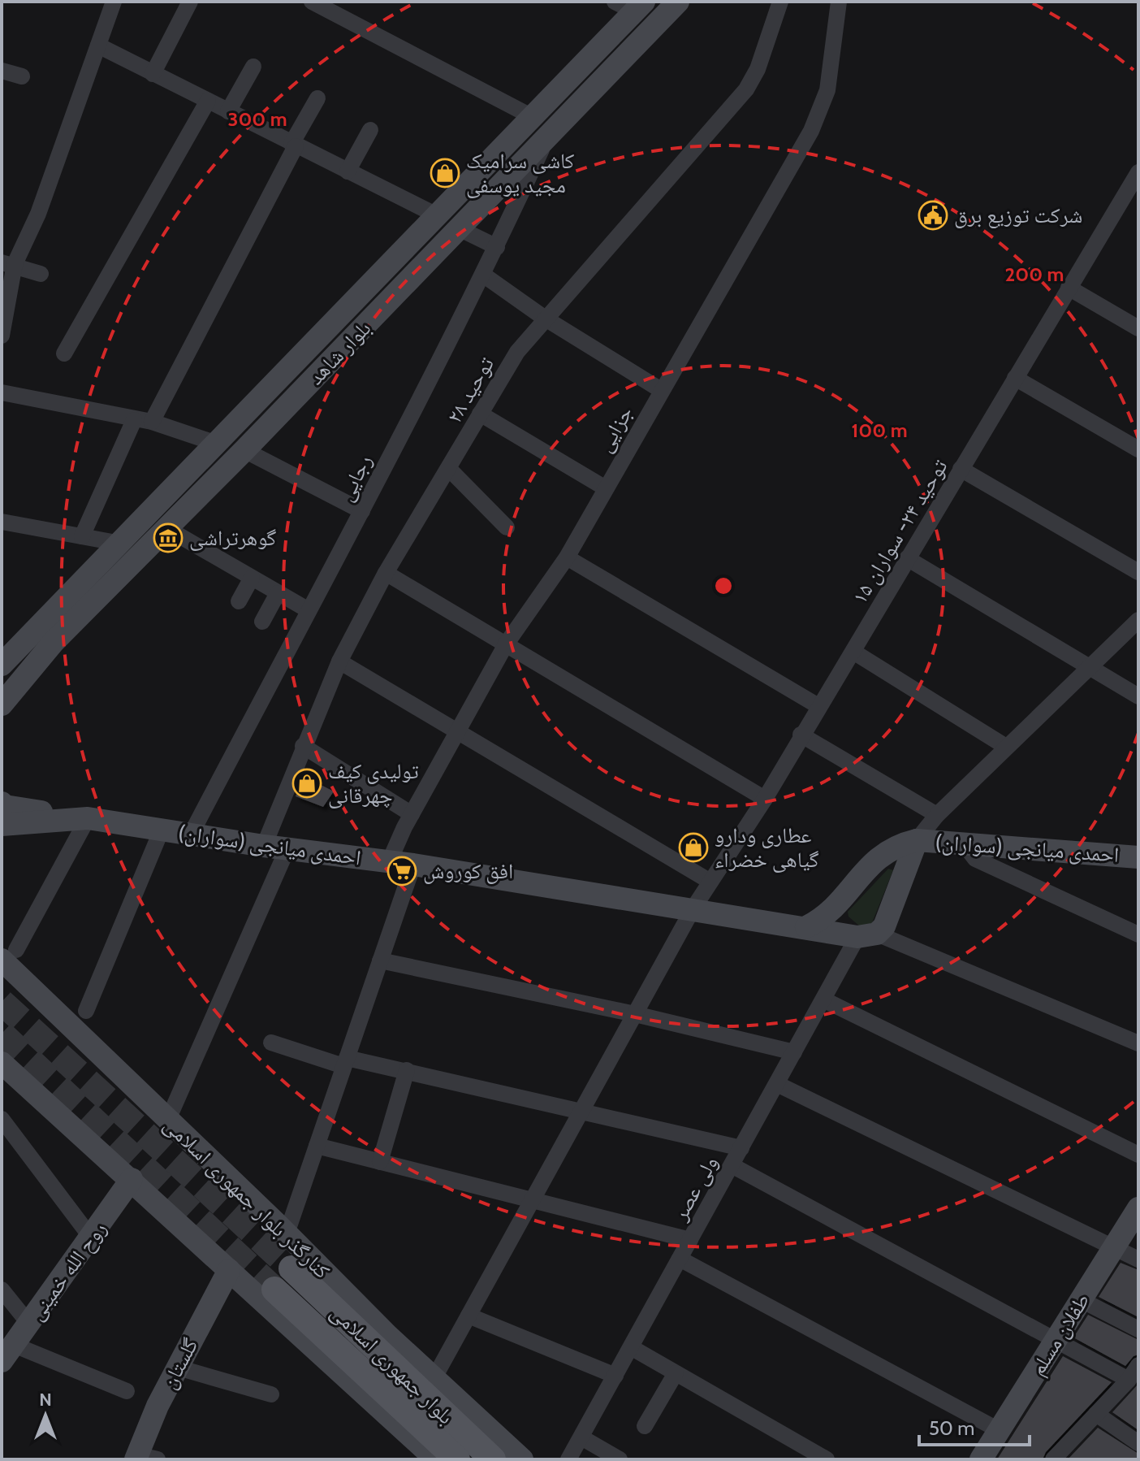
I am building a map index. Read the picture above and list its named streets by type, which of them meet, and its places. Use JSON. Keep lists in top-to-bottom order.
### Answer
{
  "streets": {
    "main road": [
      "بلوار شاهد",
      "احمدی میانجی (سواران)",
      "کنارگذر بلوار جمهوری اسلامی",
      "روح الله خمینی",
      "طفلان مسلم",
      "گلستان",
      "بلوار جمهوری اسلامی"
    ],
    "street": [
      "توحید ۲۸",
      "جزایی",
      "رجایی",
      "توحید ۲۴- سواران ۱۵",
      "ولی عصر"
    ]
  },
  "crossings": [
    ["بلوار شاهد", "رجایی"],
    ["توحید ۲۸", "احمدی میانجی (سواران)"],
    ["جزایی", "احمدی میانجی (سواران)"],
    ["رجایی", "احمدی میانجی (سواران)"],
    ["توحید ۲۴- سواران ۱۵", "احمدی میانجی (سواران)"],
    ["توحید ۲۴- سواران ۱۵", "کنارگذر بلوار جمهوری اسلامی"],
    ["احمدی میانجی (سواران)", "ولی عصر"]
  ],
  "places": {
    "shop": ["کاشی سرامیک مجید یوسفی", "تولیدی کیف چهرقانی", "عطاری ودارو گیاهی خضراء"],
    "public building": ["شرکت توزیع برق"],
    "museum": ["گوهرتراشی"],
    "supermarket": ["افق کوروش"]
  },
  "scale_bar": "50 m",
  "north": "top",
  "rings": ["300 m", "200 m", "100 m"]
}
